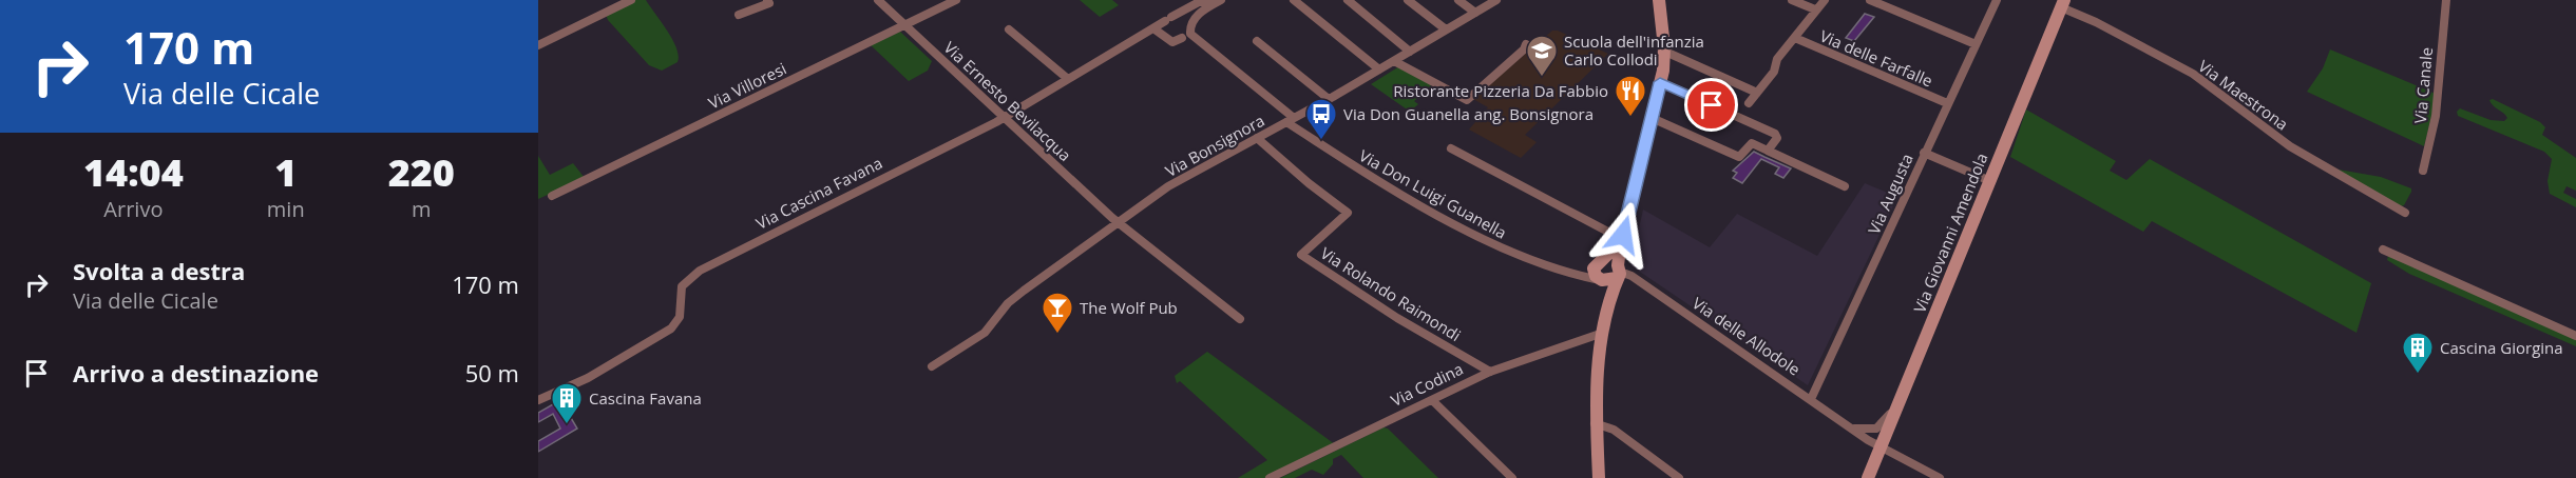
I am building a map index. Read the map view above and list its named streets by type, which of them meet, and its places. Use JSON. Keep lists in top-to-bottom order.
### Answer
{
  "streets": {
    "street": [
      "Via delle Farfalle",
      "Via Villoresi",
      "Via Canale",
      "Via Maestrona",
      "Via Ernesto Bevilacqua",
      "Via Bonsignora",
      "Via Cascina Favana",
      "Via Don Luigi Guanella",
      "Via Augusta",
      "Via Giovanni Amendola",
      "Via Rolando Raimondi",
      "Via delle Allodole",
      "Via Codina"
    ]
  },
  "crossings": [
    ["Via delle Farfalle", "Via Augusta"],
    ["Via Villoresi", "Via Ernesto Bevilacqua"],
    ["Via Maestrona", "Via Giovanni Amendola"],
    ["Via Ernesto Bevilacqua", "Via Bonsignora"],
    ["Via Ernesto Bevilacqua", "Via Cascina Favana"],
    ["Via Bonsignora", "Via Don Luigi Guanella"],
    ["Via Bonsignora", "Via Rolando Raimondi"],
    ["Via Don Luigi Guanella", "Via delle Allodole"],
    ["Via Augusta", "Via delle Allodole"],
    ["Via Giovanni Amendola", "Via delle Allodole"],
    ["Via Rolando Raimondi", "Via Codina"]
  ],
  "places": {
    "school or university": ["Scuola dell'infanzia Carlo Collodi"],
    "restaurant": ["Ristorante Pizzeria Da Fabbio"],
    "bus stop": ["Via Don Guanella ang. Bonsignora"],
    "bar": ["The Wolf Pub"],
    "building": ["Cascina Giorgina", "Cascina Favana"]
  },
  "page": {
    "turn": ["170 m", "Via delle Cicale"],
    "eta": [
      "14:04",
      "Arrivo",
      "1",
      "min",
      "220",
      "m"
    ],
    "list": [
      {
        "name": "Svolta a destra",
        "note": "Via delle Cicale",
        "value": "170 m"
      },
      {
        "name": "Arrivo a destinazione",
        "value": "50 m"
      }
    ]
  }
}
